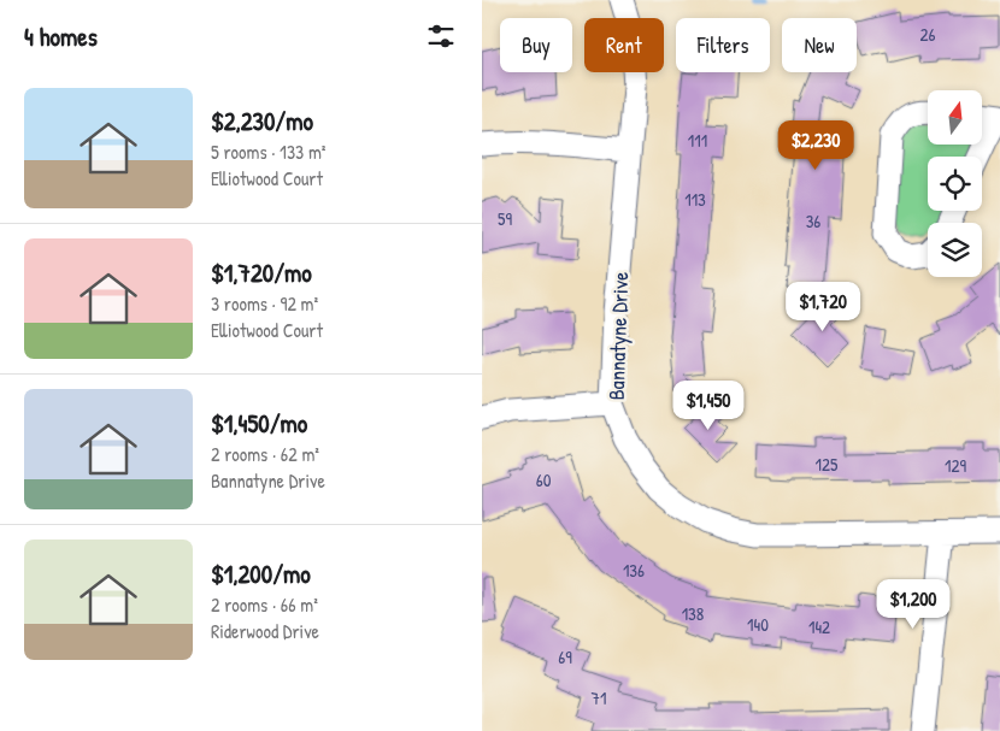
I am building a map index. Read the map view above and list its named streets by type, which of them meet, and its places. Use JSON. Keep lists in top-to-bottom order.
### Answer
{
  "streets": {
    "street": ["Bannatyne Drive"]
  },
  "house_numbers": [
    "26",
    "111",
    "113",
    "59",
    "36",
    "125",
    "129",
    "60",
    "136",
    "138",
    "140",
    "142",
    "69",
    "71"
  ],
  "north": "top",
  "page": {
    "heading": "4 homes",
    "chip": [
      "Buy",
      "Rent",
      "Filters",
      "New"
    ],
    "list": [
      {
        "name": "$2,230/mo",
        "note": "5 rooms · 133 m² · Elliotwood Court"
      },
      {
        "name": "$1,720/mo",
        "note": "3 rooms · 92 m² · Elliotwood Court"
      },
      {
        "name": "$1,450/mo",
        "note": "2 rooms · 62 m² · Bannatyne Drive"
      },
      {
        "name": "$1,200/mo",
        "note": "2 rooms · 66 m² · Riderwood Drive"
      }
    ],
    "price": [
      "$2,230",
      "$1,720",
      "$1,450",
      "$1,200"
    ]
  }
}
